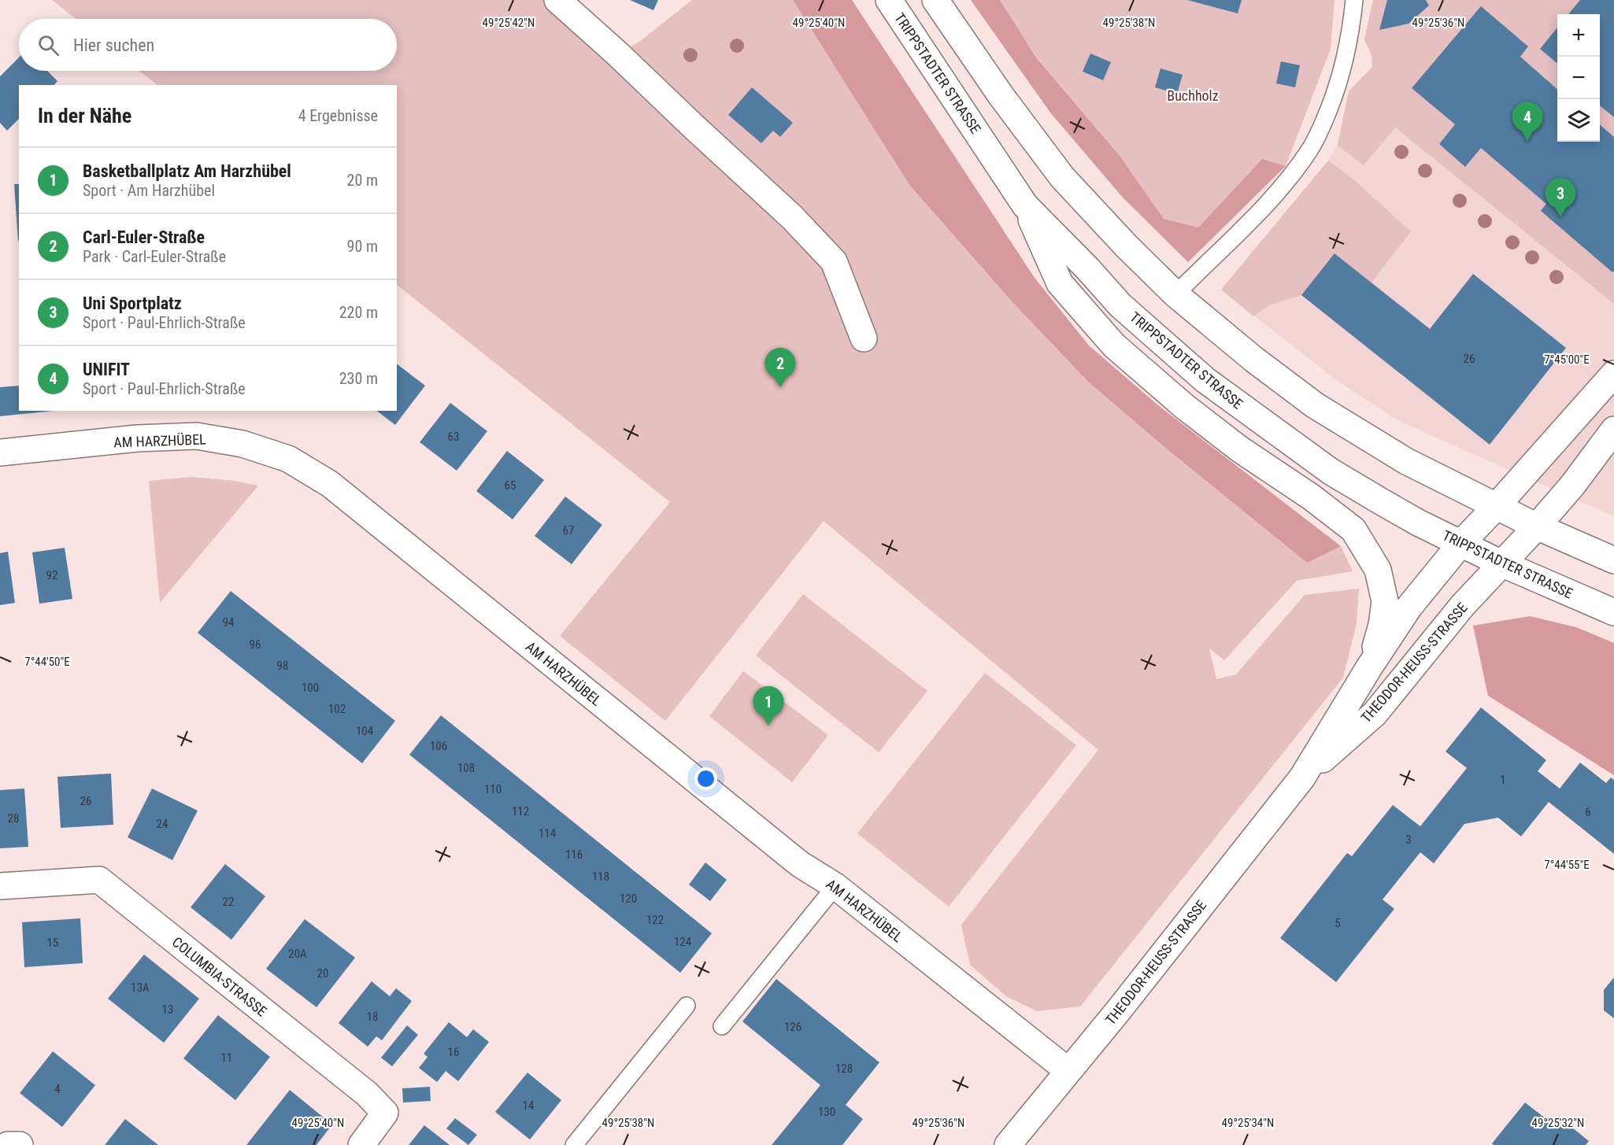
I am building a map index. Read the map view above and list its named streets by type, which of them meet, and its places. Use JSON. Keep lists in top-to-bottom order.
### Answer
{
  "streets": {
    "street": [
      "TRIPPSTADTER STRASSE",
      "AM HARZHÜBEL",
      "THEODOR-HEUSS-STRASSE",
      "COLUMBIA-STRASSE"
    ]
  },
  "crossings": [
    ["TRIPPSTADTER STRASSE", "THEODOR-HEUSS-STRASSE"],
    ["AM HARZHÜBEL", "THEODOR-HEUSS-STRASSE"]
  ],
  "parks": ["Buchholz"],
  "house_numbers": [
    "26",
    "63",
    "65",
    "67",
    "92",
    "94",
    "96",
    "98",
    "100",
    "102",
    "104",
    "106",
    "108",
    "1",
    "110",
    "26",
    "112",
    "6",
    "28",
    "24",
    "114",
    "3",
    "116",
    "118",
    "120",
    "22",
    "122",
    "5",
    "124",
    "15",
    "20A",
    "20",
    "13A",
    "13",
    "18",
    "126",
    "16",
    "11",
    "128",
    "4",
    "14",
    "130"
  ],
  "page": {
    "map_buttons": ["+", "−"],
    "search": "Hier suchen",
    "heading": ["In der Nähe", "4 Ergebnisse"],
    "pins": [
      "4",
      "3",
      "2",
      "1"
    ],
    "list": [
      {
        "mark": "1",
        "name": "Basketballplatz Am Harzhübel",
        "note": "Sport · Am Harzhübel",
        "value": "20 m"
      },
      {
        "mark": "2",
        "name": "Carl-Euler-Straße",
        "note": "Park · Carl-Euler-Straße",
        "value": "90 m"
      },
      {
        "mark": "3",
        "name": "Uni Sportplatz",
        "note": "Sport · Paul-Ehrlich-Straße",
        "value": "220 m"
      },
      {
        "mark": "4",
        "name": "UNIFIT",
        "note": "Sport · Paul-Ehrlich-Straße",
        "value": "230 m"
      }
    ]
  },
  "coordinates": [
    "49°25'42\"N",
    "49°25'40\"N",
    "49°25'38\"N",
    "49°25'36\"N",
    "7°45'00\"E",
    "7°44'50\"E",
    "7°44'55\"E",
    "49°25'34\"N",
    "49°25'32\"N"
  ]
}
